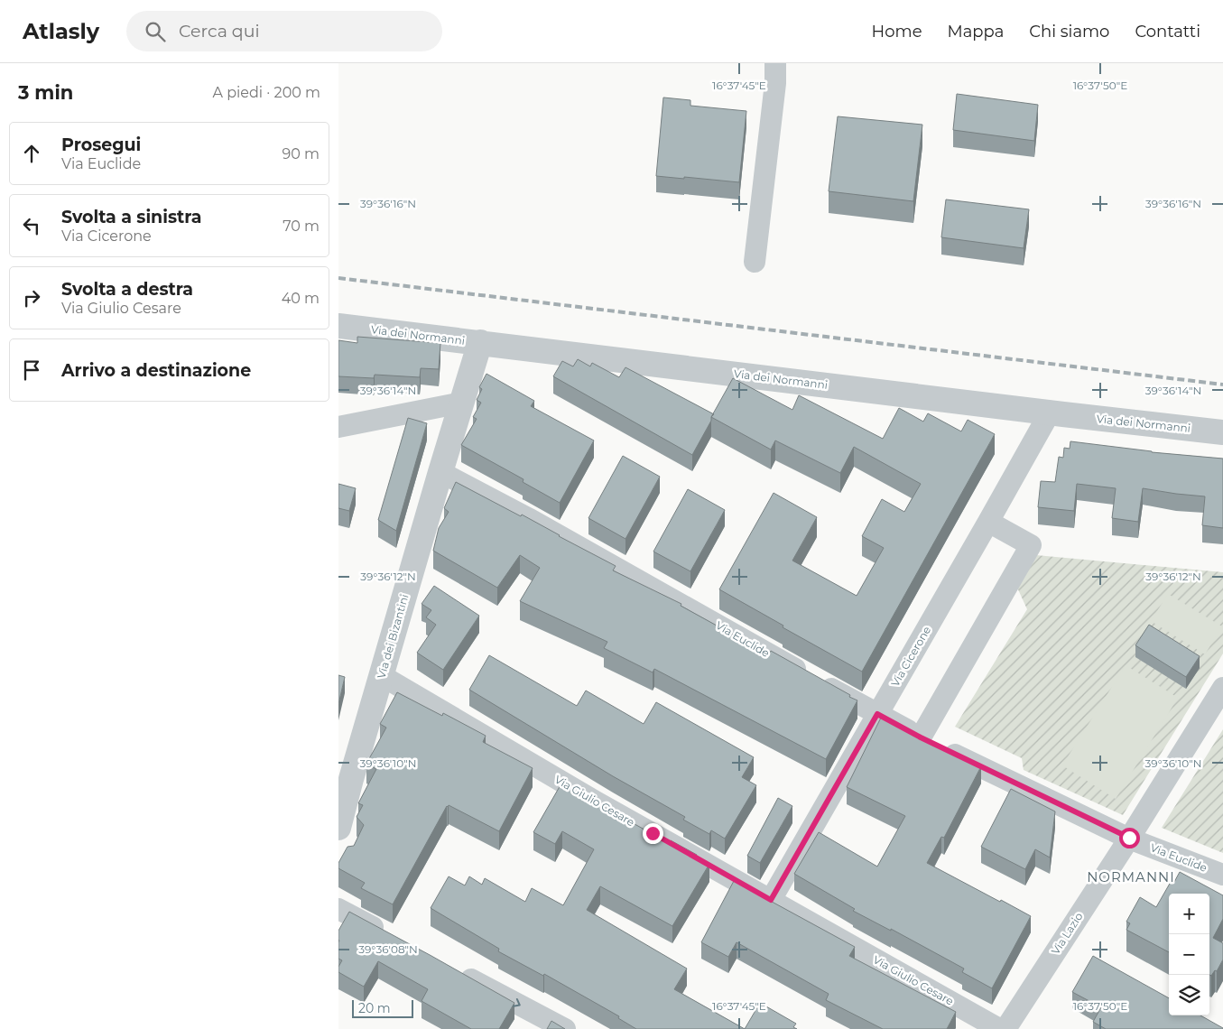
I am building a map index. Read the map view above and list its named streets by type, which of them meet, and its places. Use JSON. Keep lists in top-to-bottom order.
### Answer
{
  "streets": {
    "street": [
      "Via dei Normanni",
      "Via dei Bizantini",
      "Via Euclide",
      "Via Cicerone",
      "Via Giulio Cesare",
      "Via Lazio"
    ]
  },
  "crossings": [
    ["Via dei Normanni", "Via dei Bizantini"],
    ["Via dei Normanni", "Via Cicerone"],
    ["Via dei Bizantini", "Via Euclide"],
    ["Via dei Bizantini", "Via Giulio Cesare"],
    ["Via Euclide", "Via Cicerone"],
    ["Via Euclide", "Via Lazio"],
    ["Via Cicerone", "Via Giulio Cesare"]
  ],
  "districts": ["NORMANNI"],
  "scale_bar": "20 m",
  "page": {
    "header": "Atlasly",
    "search": "Cerca qui",
    "nav": [
      "Home",
      "Mappa",
      "Chi siamo",
      "Contatti"
    ],
    "heading": ["3 min", "A piedi · 200 m"],
    "list": [
      ["Prosegui", "Via Euclide", "90 m"],
      ["Svolta a sinistra", "Via Cicerone", "70 m"],
      ["Svolta a destra", "Via Giulio Cesare", "40 m"],
      "Arrivo a destinazione"
    ],
    "map_buttons": ["+", "−"],
    "scale": "20 m"
  },
  "coordinates": [
    "16°37'45\"E",
    "16°37'50\"E",
    "39°36'16\"N",
    "39°36'14\"N",
    "39°36'12\"N",
    "39°36'10\"N",
    "39°36'08\"N"
  ]
}
